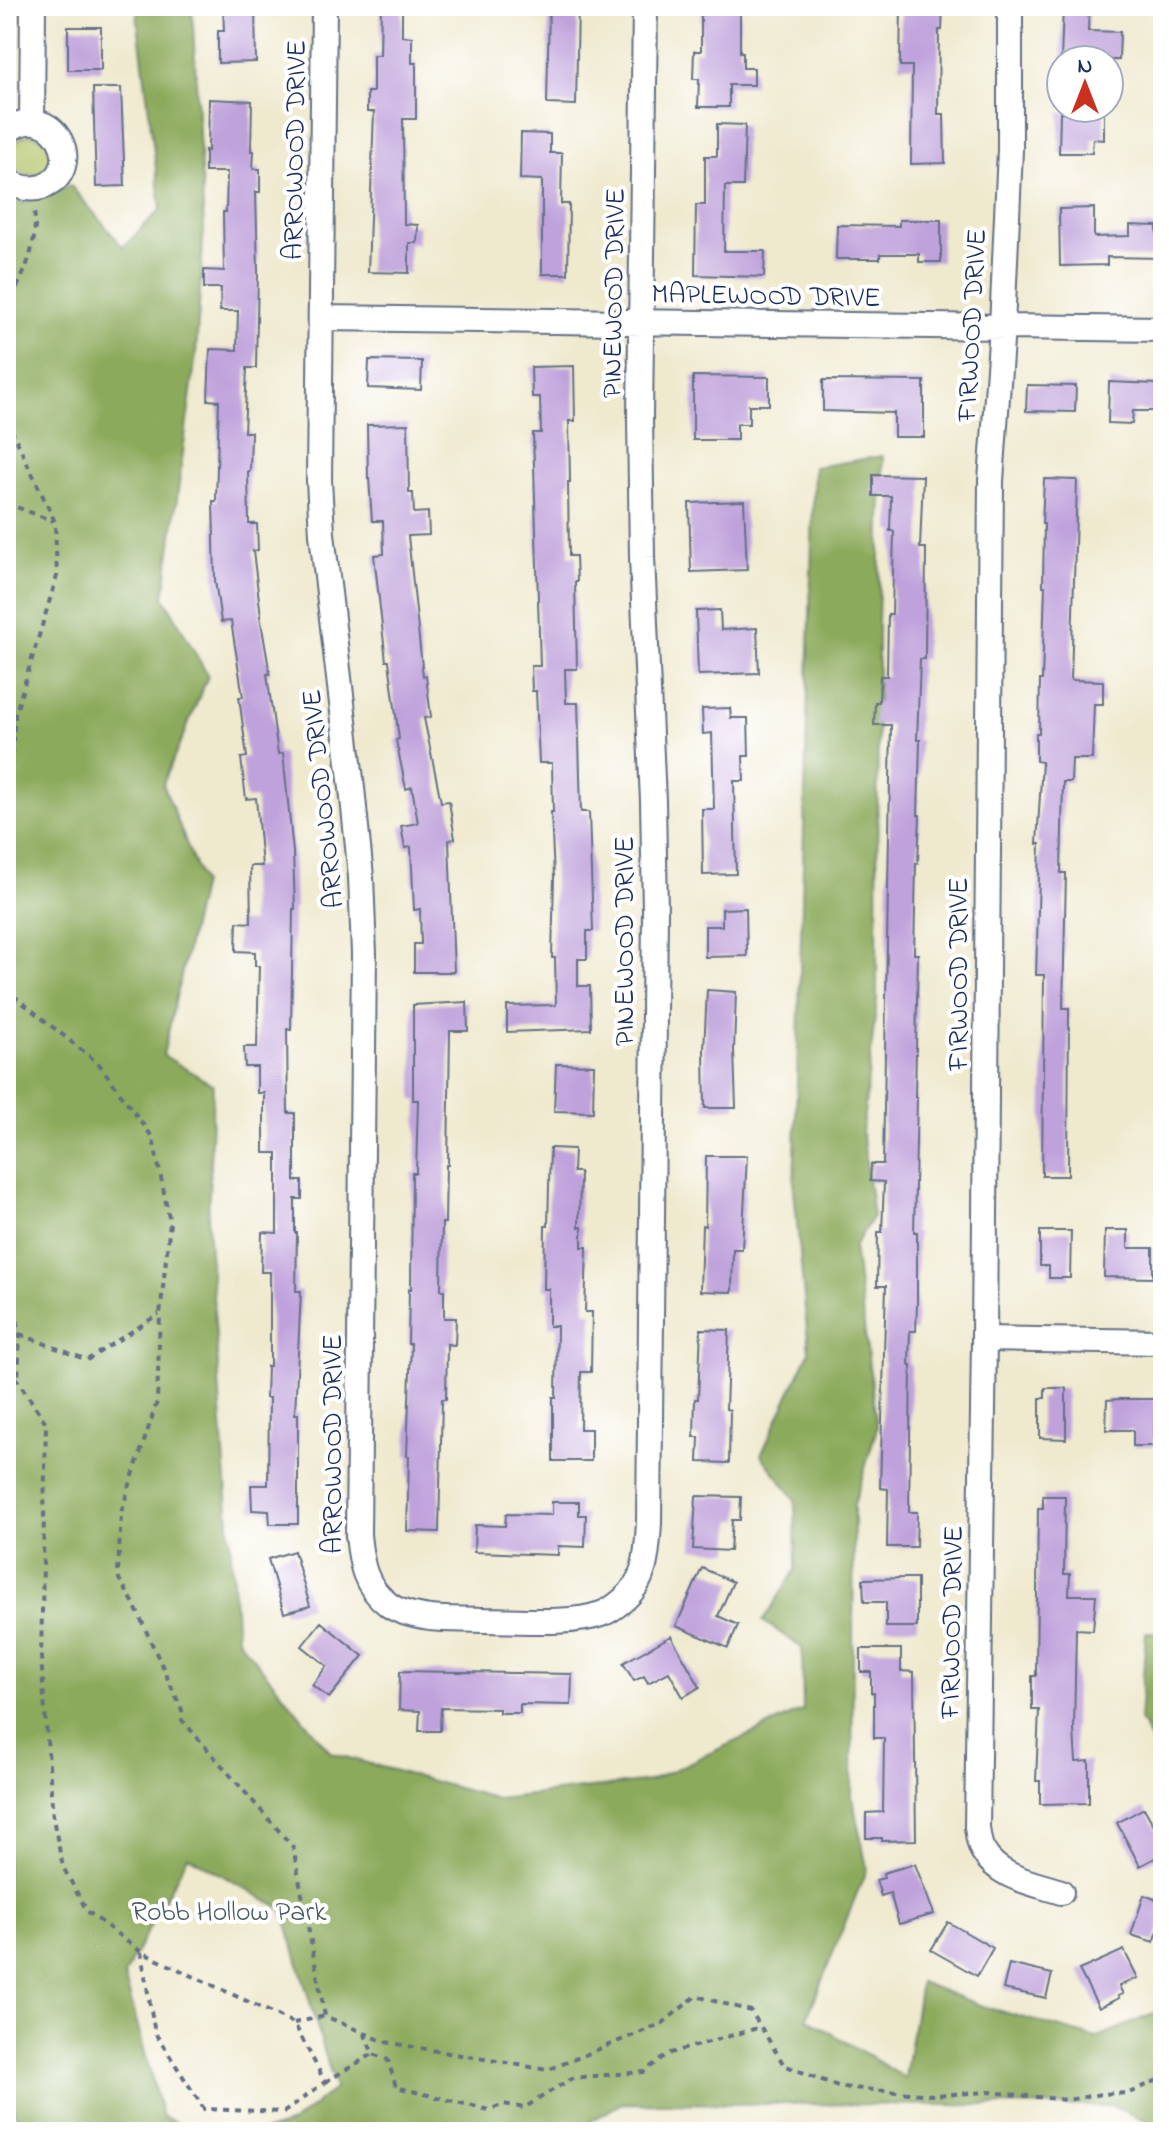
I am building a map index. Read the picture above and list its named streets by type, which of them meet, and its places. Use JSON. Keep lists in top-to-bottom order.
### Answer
{
  "streets": {
    "street": [
      "ARROWOOD DRIVE",
      "PINEWOOD DRIVE",
      "MAPLEWOOD DRIVE",
      "FIRWOOD DRIVE"
    ]
  },
  "crossings": [
    ["ARROWOOD DRIVE", "PINEWOOD DRIVE"],
    ["ARROWOOD DRIVE", "MAPLEWOOD DRIVE"],
    ["PINEWOOD DRIVE", "MAPLEWOOD DRIVE"],
    ["MAPLEWOOD DRIVE", "FIRWOOD DRIVE"]
  ],
  "parks": ["Robb Hollow Park"],
  "north": "top"
}
